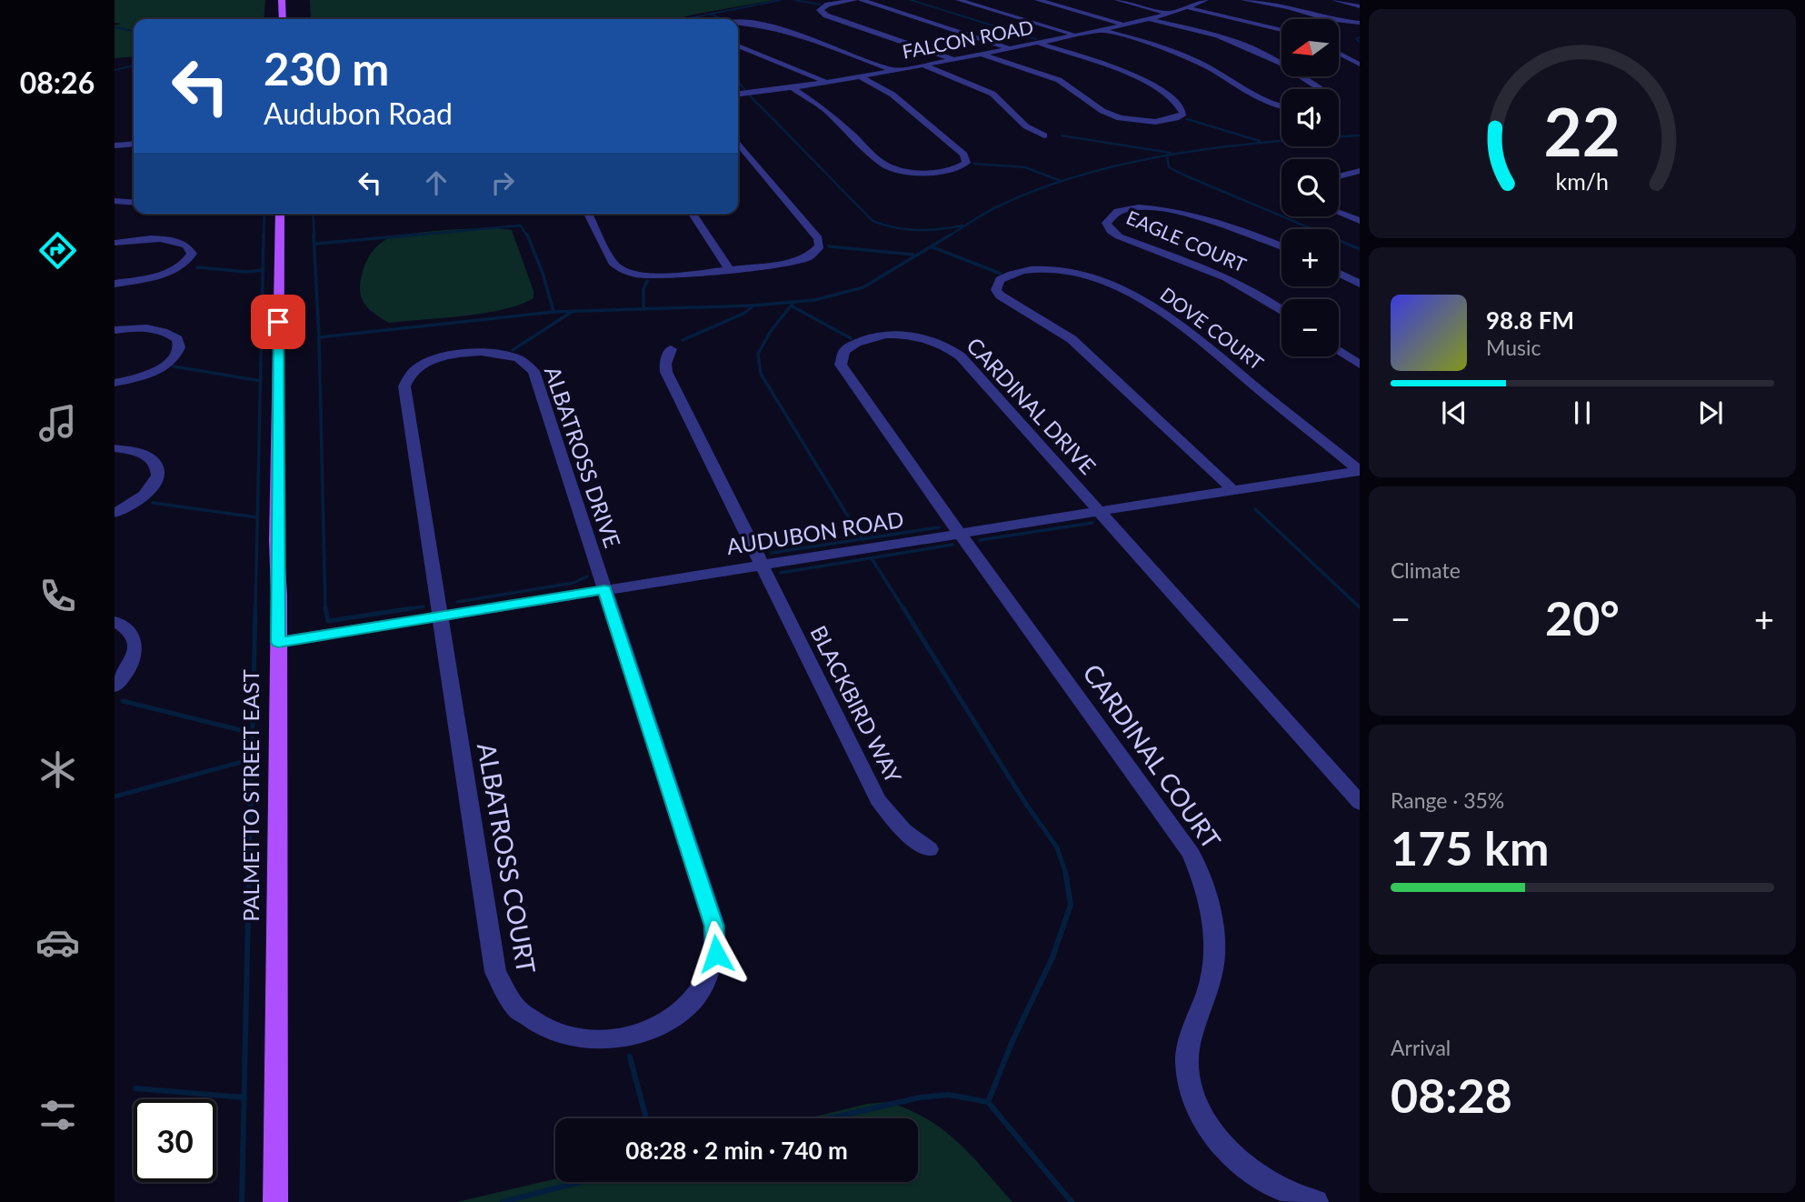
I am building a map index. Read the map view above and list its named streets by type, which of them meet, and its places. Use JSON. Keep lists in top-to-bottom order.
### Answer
{
  "streets": {
    "main road": ["PALMETTO STREET EAST"],
    "street": [
      "FALCON ROAD",
      "EAGLE COURT",
      "DOVE COURT",
      "CARDINAL DRIVE",
      "ALBATROSS DRIVE",
      "AUDUBON ROAD",
      "BLACKBIRD WAY",
      "CARDINAL COURT",
      "ALBATROSS COURT"
    ]
  },
  "crossings": [
    ["DOVE COURT", "AUDUBON ROAD"],
    ["CARDINAL DRIVE", "AUDUBON ROAD"],
    ["CARDINAL DRIVE", "CARDINAL COURT"],
    ["ALBATROSS DRIVE", "AUDUBON ROAD"],
    ["ALBATROSS DRIVE", "ALBATROSS COURT"],
    ["AUDUBON ROAD", "BLACKBIRD WAY"],
    ["AUDUBON ROAD", "CARDINAL COURT"],
    ["AUDUBON ROAD", "PALMETTO STREET EAST"],
    ["AUDUBON ROAD", "ALBATROSS COURT"]
  ],
  "north": "left",
  "page": {
    "tabs": "08:26",
    "map_buttons": ["+", "−"],
    "turn": ["230 m", "Audubon Road"],
    "song": ["98.8 FM", "Music"],
    "tile": [
      "Climate",
      ["Range · 35%", "175 km"],
      ["Arrival", "08:28"]
    ],
    "heat": ["−", "20°", "+"],
    "limit": "30",
    "trip": "08:28 · 2 min · 740 m",
    "gauge": ["22", "km/h"]
  }
}
